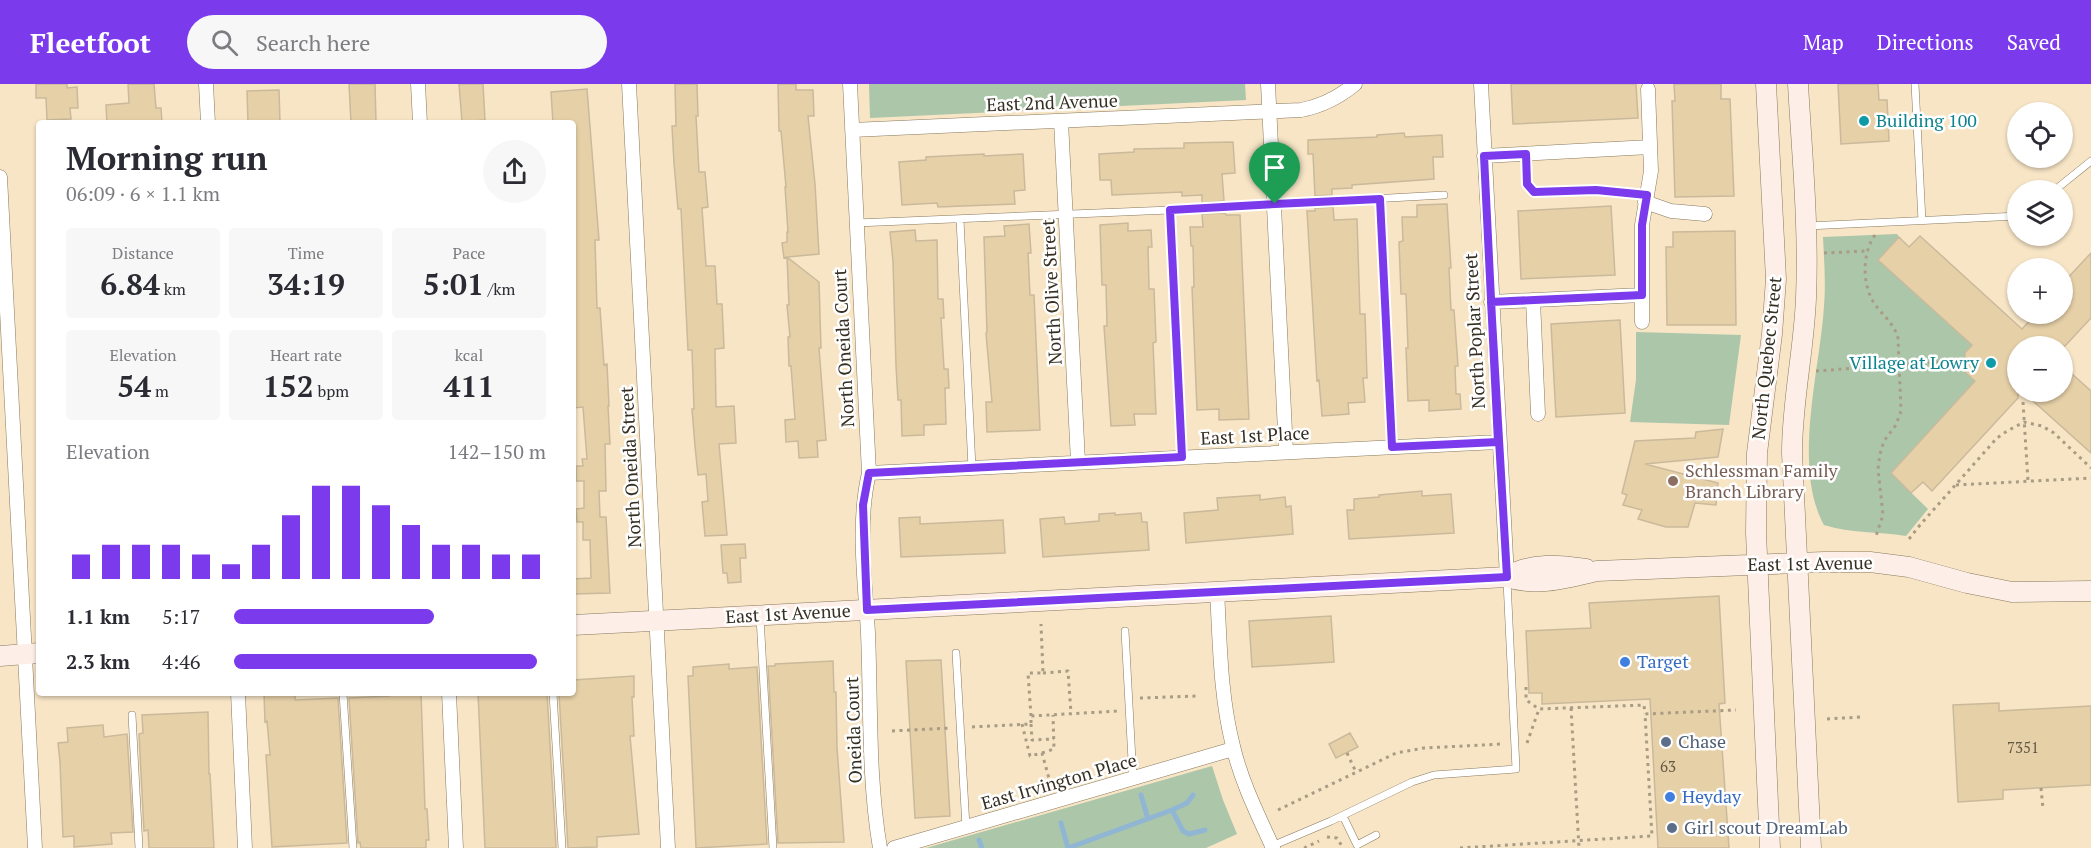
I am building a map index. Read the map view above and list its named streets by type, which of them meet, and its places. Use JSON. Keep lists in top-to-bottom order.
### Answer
{
  "streets": {
    "street": [
      "East 2nd Avenue",
      "North Olive Street",
      "North Poplar Street",
      "North Oneida Court",
      "North Quebec Street",
      "East 1st Place",
      "North Oneida Street",
      "East 1st Avenue",
      "Oneida Court",
      "East Irvington Place"
    ]
  },
  "crossings": [
    ["East 2nd Avenue", "North Olive Street"],
    ["East 2nd Avenue", "North Oneida Court"],
    ["North Olive Street", "East 1st Place"],
    ["North Poplar Street", "East 1st Place"],
    ["North Poplar Street", "East 1st Avenue"],
    ["North Oneida Court", "East 1st Place"],
    ["North Oneida Court", "East 1st Avenue"],
    ["North Oneida Court", "Oneida Court"],
    ["North Quebec Street", "East 1st Avenue"],
    ["North Oneida Street", "East 1st Avenue"],
    ["East 1st Avenue", "Oneida Court"]
  ],
  "places": [
    "Building 100",
    "Village at Lowry",
    "Schlessman Family Branch Library",
    "Target",
    "Chase",
    "Heyday",
    "Girl scout DreamLab"
  ],
  "house_numbers": ["7351", "63"],
  "page": {
    "header": "Fleetfoot",
    "search": "Search here",
    "nav": ["Map", "Directions", "Saved"],
    "map_buttons": ["+", "−"],
    "heading": ["Morning run", "06:09 · 6 × 1.1 km"],
    "stats": [
      ["Distance", "6.84 km"],
      ["Time", "34:19"],
      ["Pace", "5:01 /km"],
      ["Elevation", "54 m"],
      ["Heart rate", "152 bpm"],
      ["kcal", "411"]
    ],
    "chart": ["Elevation", "142–150 m"],
    "list": [
      {
        "name": "1.1 km",
        "note": "5:17"
      },
      {
        "name": "2.3 km",
        "note": "4:46"
      }
    ]
  }
}
